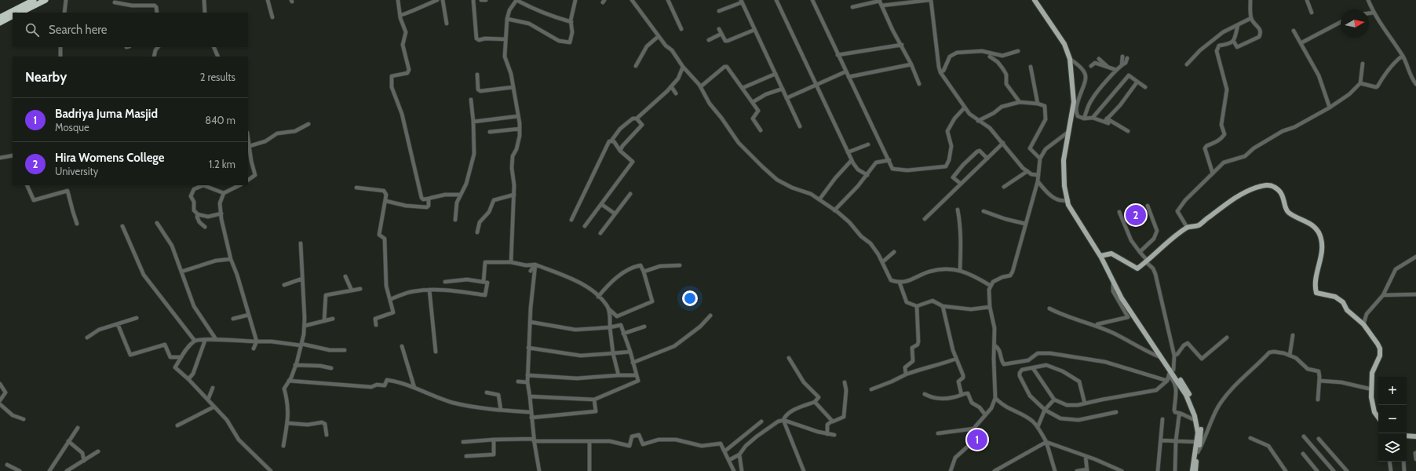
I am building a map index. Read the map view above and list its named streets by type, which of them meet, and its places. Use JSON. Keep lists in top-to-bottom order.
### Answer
{
  "north": "right",
  "page": {
    "search": "Search here",
    "heading": ["Nearby", "2 results"],
    "list": [
      {
        "mark": "1",
        "name": "Badriya Juma Masjid",
        "note": "Mosque",
        "value": "840 m"
      },
      {
        "mark": "2",
        "name": "Hira Womens College",
        "note": "University",
        "value": "1.2 km"
      }
    ],
    "pins": ["2", "1"],
    "map_buttons": ["+", "−"]
  }
}
